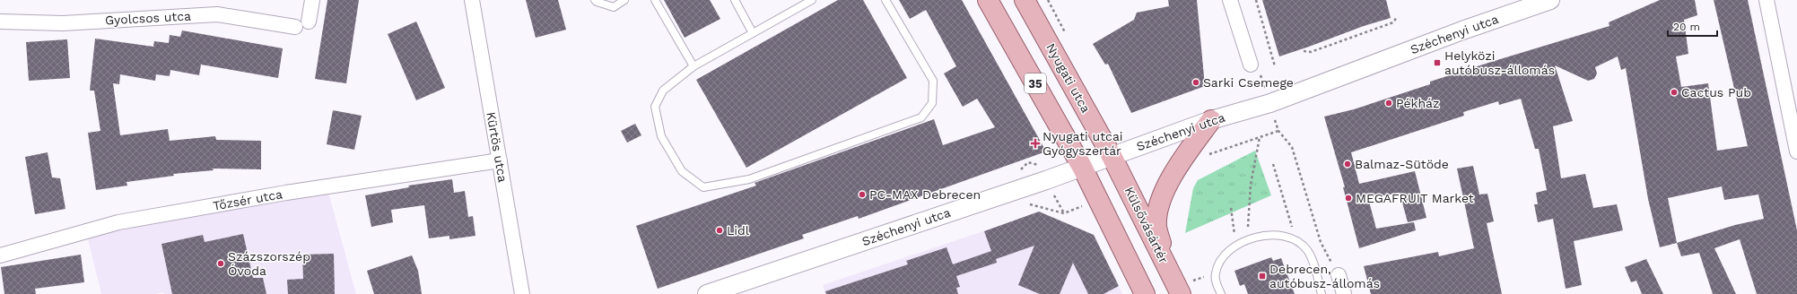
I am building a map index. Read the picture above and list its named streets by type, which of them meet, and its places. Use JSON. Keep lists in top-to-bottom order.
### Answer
{
  "streets": {
    "main road": ["Nyugati utca", "35", "Külsővásártér"],
    "street": [
      "Gyolcsos utca",
      "Széchenyi utca",
      "Kürtös utca",
      "Tőzsér utca"
    ]
  },
  "crossings": [
    ["Széchenyi utca", "Nyugati utca"],
    ["Széchenyi utca", "35"],
    ["Széchenyi utca", "Külsővásártér"],
    ["Nyugati utca", "Külsővásártér"],
    ["Kürtös utca", "Tőzsér utca"]
  ],
  "places": {
    "transit": ["Helyközi autóbusz-állomás", "Debrecen, autóbusz-állomás"],
    "other": [
      "Sarki Csemege",
      "Cactus Pub",
      "Pékház",
      "Balmaz-Sütöde",
      "PC-MAX Debrecen",
      "MEGAFRUIT Market",
      "Lidl",
      "Százszorszép Óvoda"
    ],
    "health": ["Nyugati utcai Gyógyszertár"]
  },
  "scale_bar": "20 m"
}
